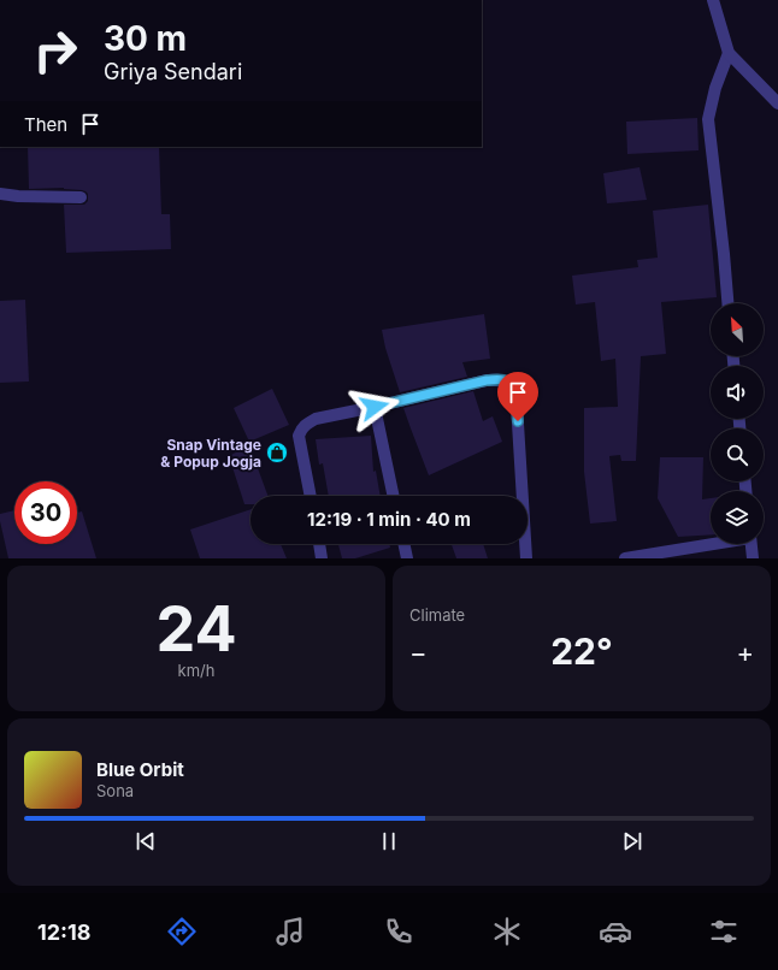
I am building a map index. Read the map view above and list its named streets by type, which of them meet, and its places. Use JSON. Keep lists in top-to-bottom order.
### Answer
{
  "places": {
    "shop": ["Snap Vintage & Popup Jogja"]
  },
  "north": "top left",
  "page": {
    "turn": ["30 m", "Griya Sendari"],
    "then": "Then",
    "limit": "30",
    "trip": "12:19 · 1 min · 40 m",
    "tile": [
      ["24", "km/h"],
      "Climate"
    ],
    "heat": ["−", "22°", "+"],
    "song": ["Blue Orbit", "Sona"],
    "tabs": "12:18"
  }
}
